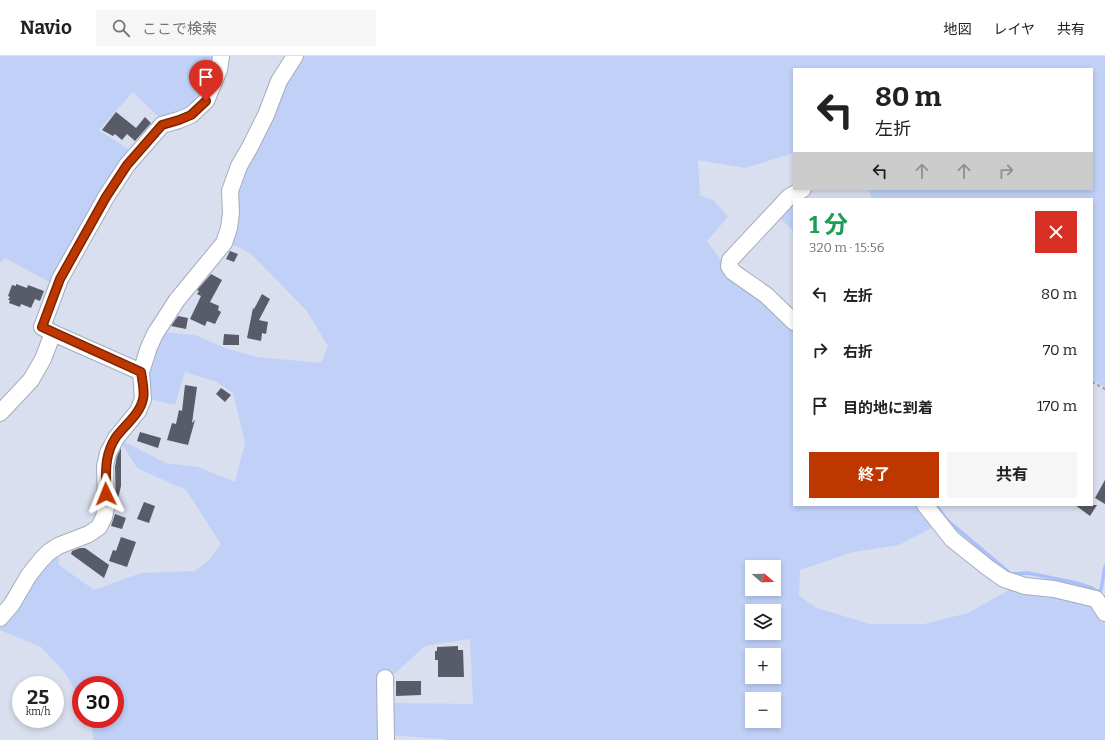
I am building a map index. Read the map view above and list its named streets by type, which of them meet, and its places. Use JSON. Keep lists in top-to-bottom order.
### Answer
{
  "north": "right",
  "page": {
    "header": "Navio",
    "search": "ここで検索",
    "nav": ["地図", "レイヤ", "共有"],
    "turn": ["80 m", "左折"],
    "heading": ["1 分", "320 m · 15:56"],
    "list": [
      {
        "name": "左折",
        "value": "80 m"
      },
      {
        "name": "右折",
        "value": "70 m"
      },
      {
        "name": "目的地に到着",
        "value": "170 m"
      }
    ],
    "buttons": ["終了", "共有"],
    "map_buttons": ["+", "−"],
    "speed": "25 km/h",
    "limit": "30"
  }
}
